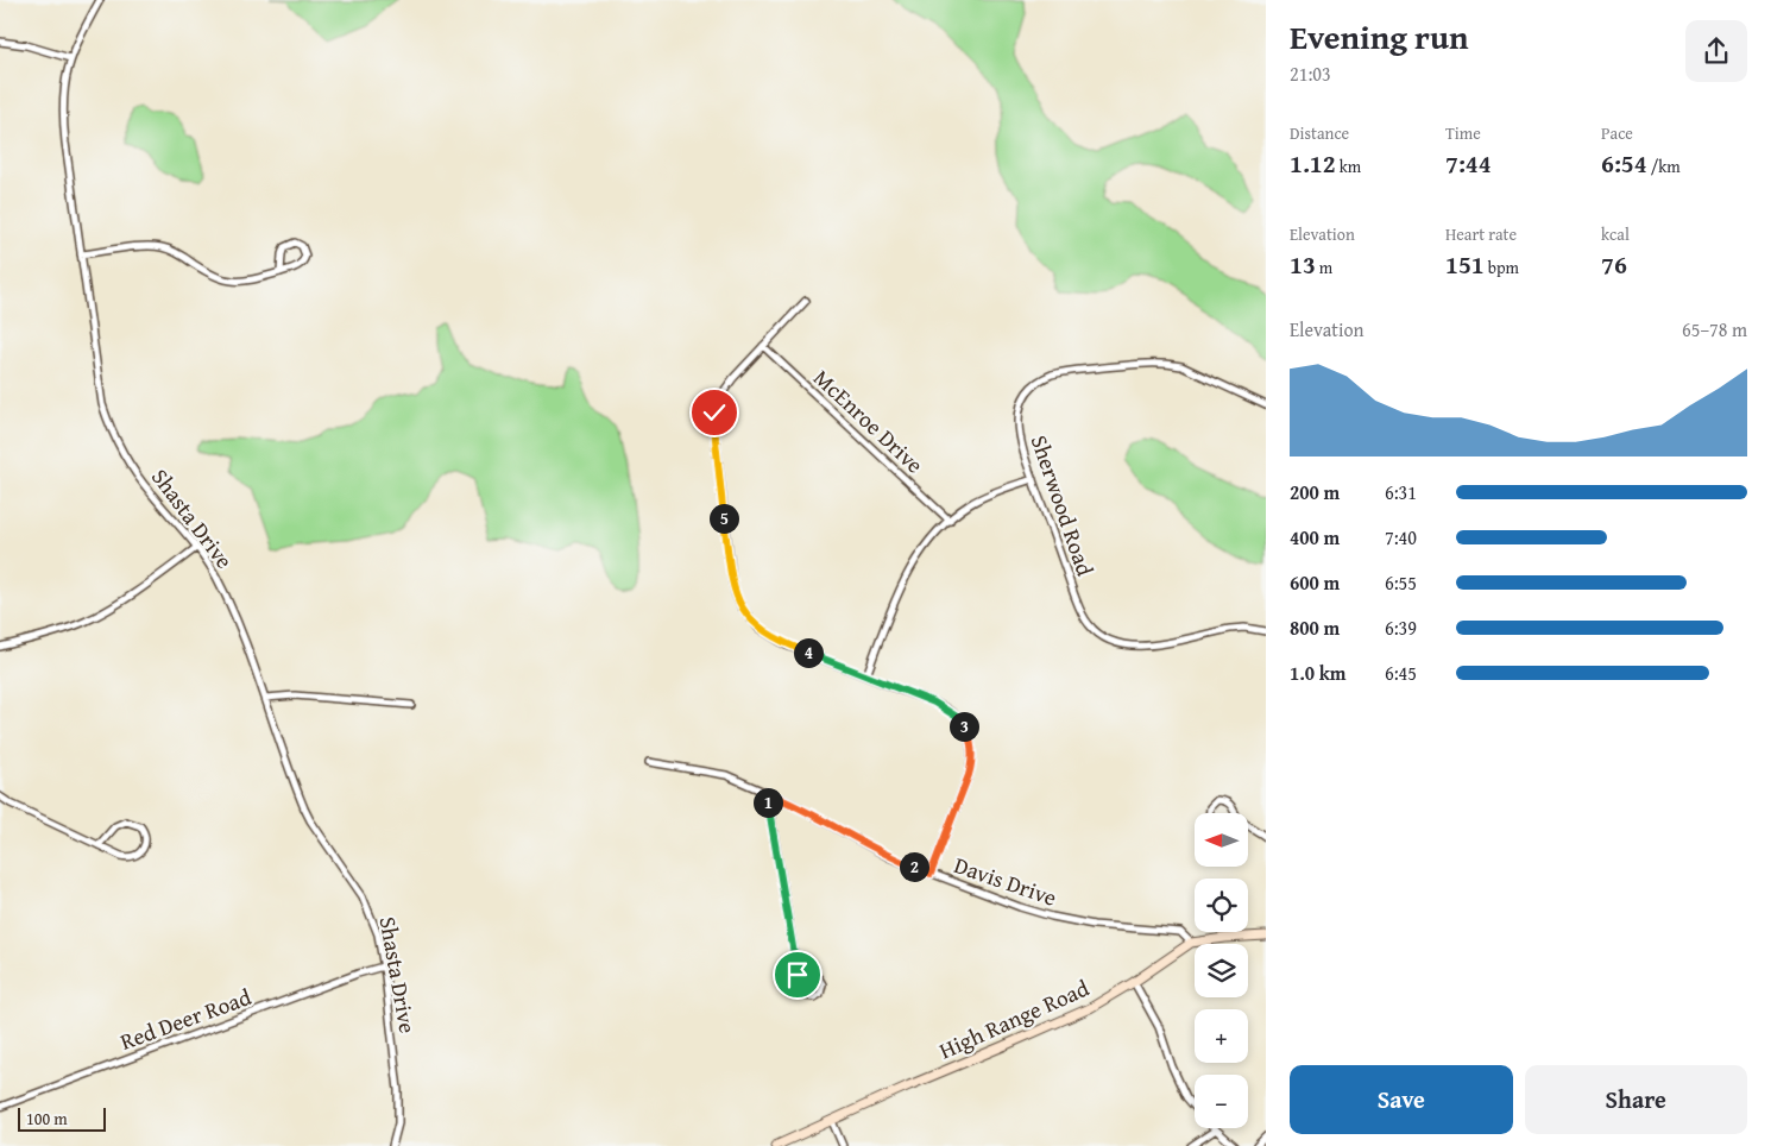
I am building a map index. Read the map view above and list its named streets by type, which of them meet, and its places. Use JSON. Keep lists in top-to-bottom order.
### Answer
{
  "streets": {
    "street": [
      "McEnroe Drive",
      "Sherwood Road",
      "Shasta Drive",
      "Davis Drive",
      "Red Deer Road",
      "High Range Road"
    ]
  },
  "crossings": [
    ["Shasta Drive", "Red Deer Road"],
    ["Davis Drive", "High Range Road"]
  ],
  "scale_bar": "100 m",
  "north": "left",
  "page": {
    "heading": ["Evening run", "21:03"],
    "stats": [
      ["Distance", "1.12 km"],
      ["Time", "7:44"],
      ["Pace", "6:54 /km"],
      ["Elevation", "13 m"],
      ["Heart rate", "151 bpm"],
      ["kcal", "76"]
    ],
    "chart": ["Elevation", "65–78 m"],
    "list": [
      {
        "name": "200 m",
        "note": "6:31"
      },
      {
        "name": "400 m",
        "note": "7:40"
      },
      {
        "name": "600 m",
        "note": "6:55"
      },
      {
        "name": "800 m",
        "note": "6:39"
      },
      {
        "name": "1.0 km",
        "note": "6:45"
      }
    ],
    "pins": [
      "5",
      "4",
      "3",
      "1",
      "2"
    ],
    "map_buttons": ["+", "−"],
    "buttons": ["Save", "Share"],
    "scale": "100 m"
  }
}
